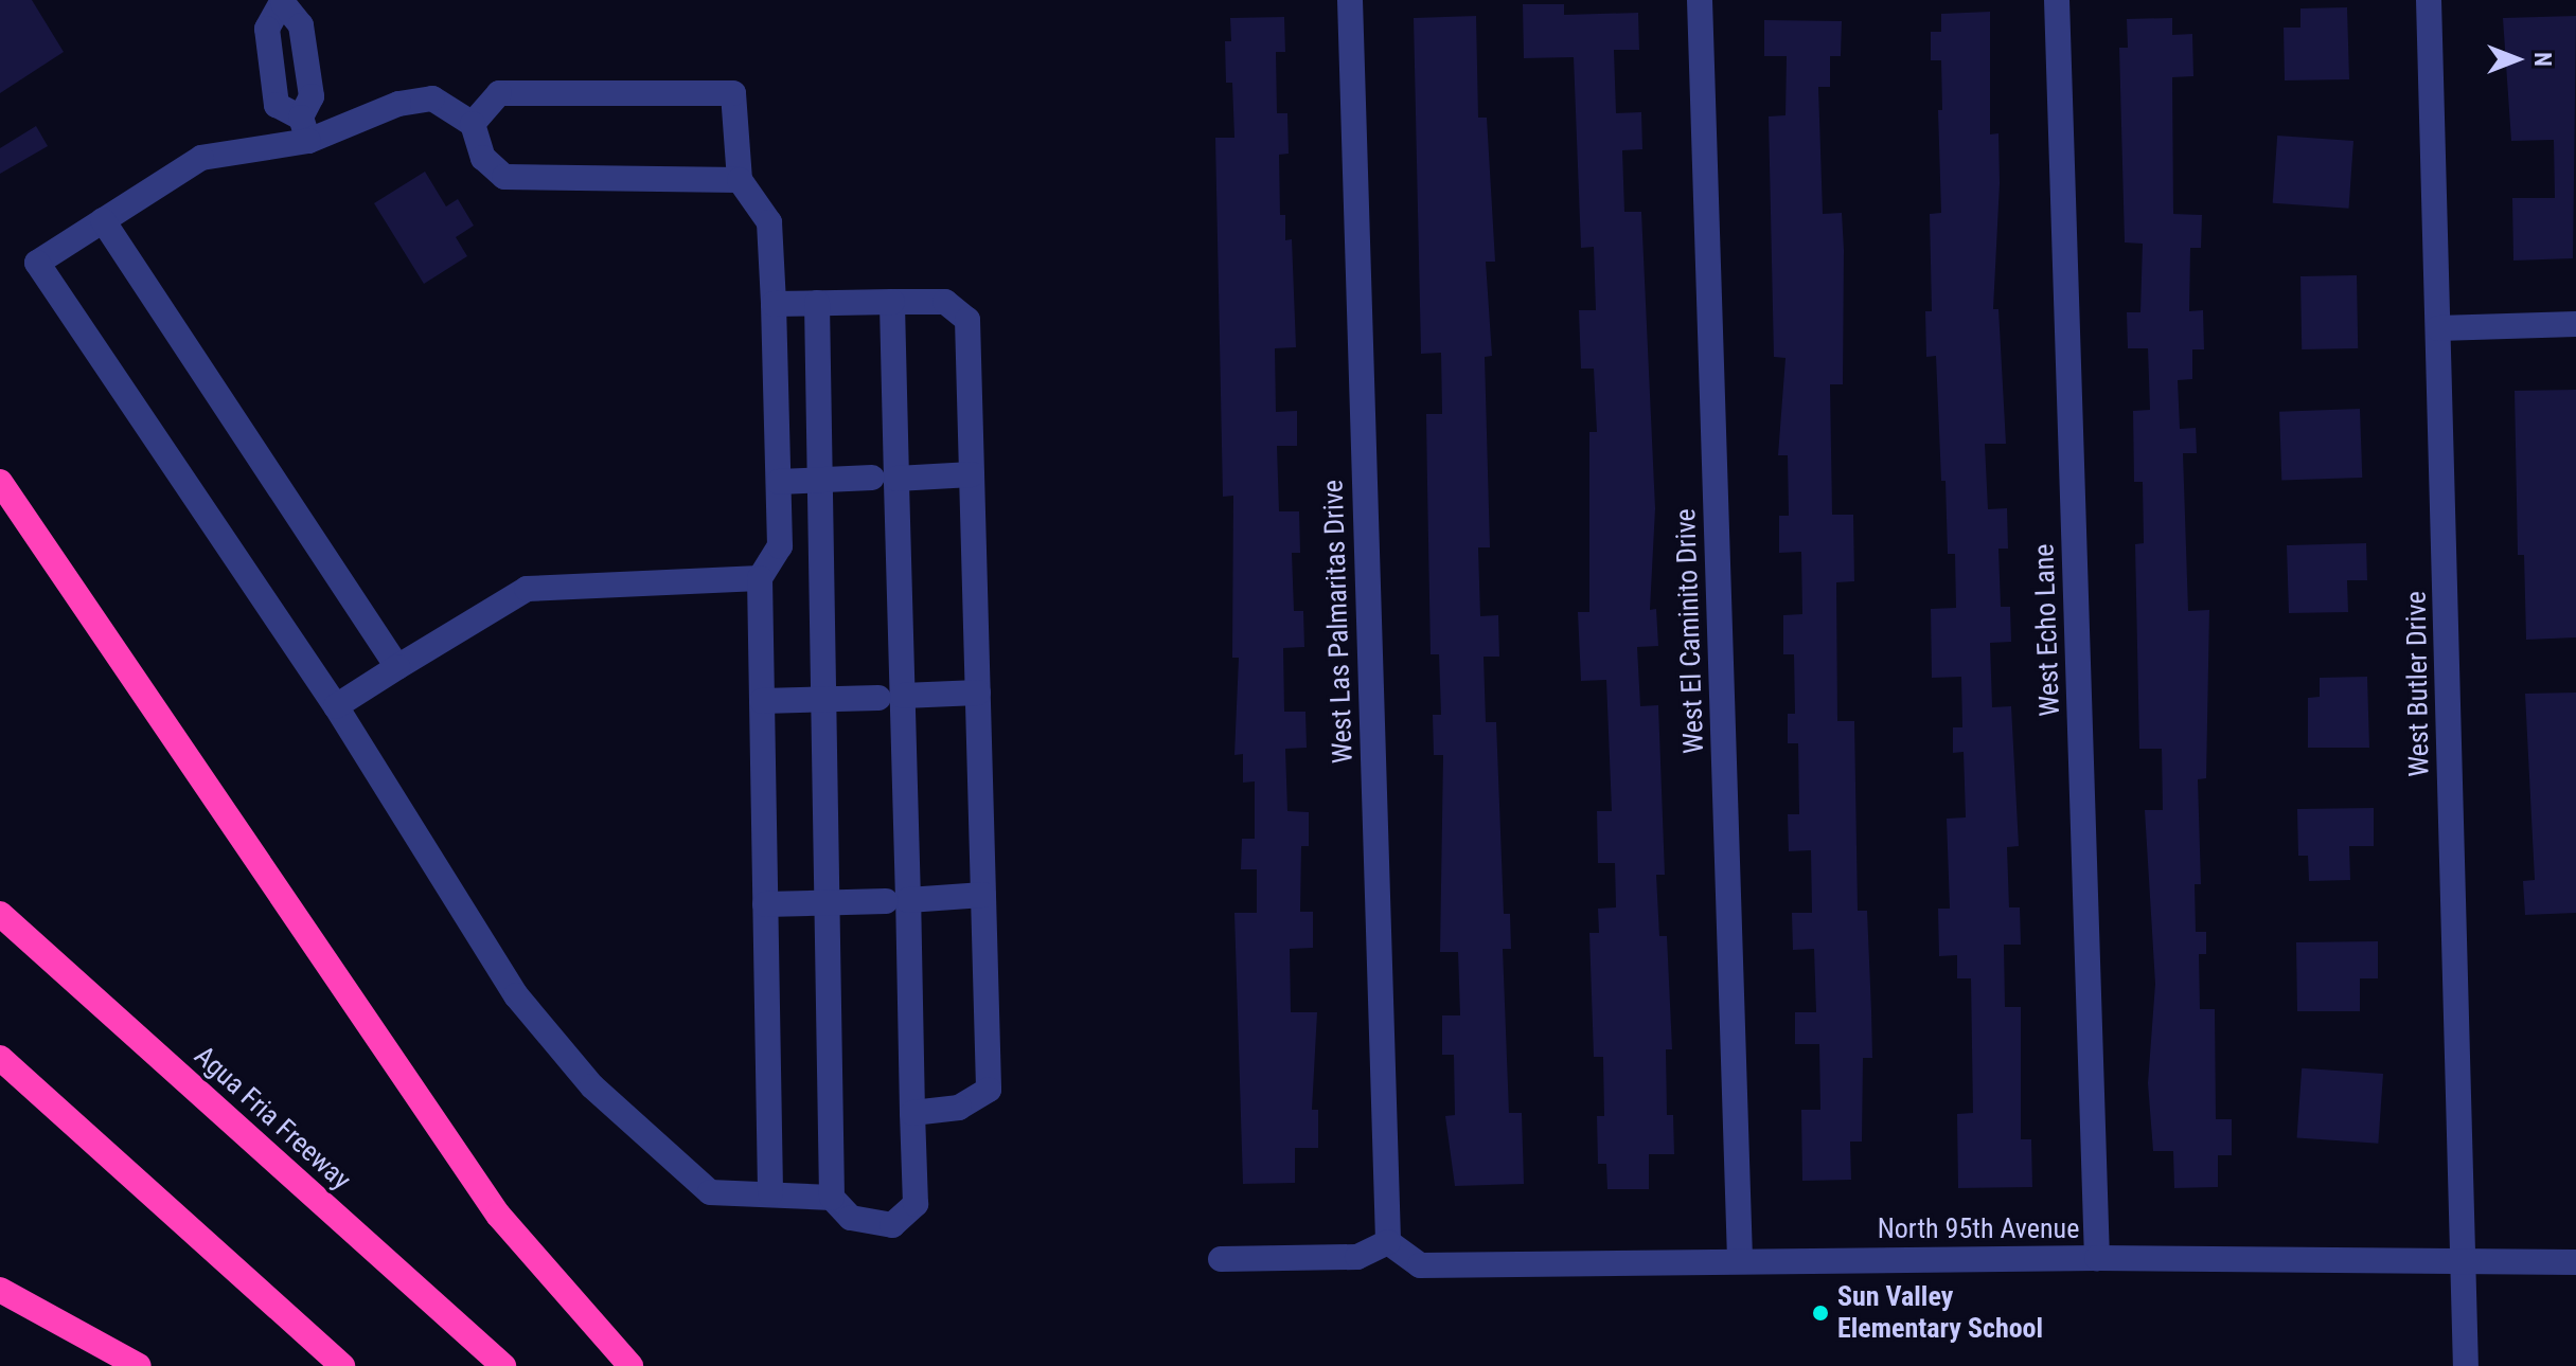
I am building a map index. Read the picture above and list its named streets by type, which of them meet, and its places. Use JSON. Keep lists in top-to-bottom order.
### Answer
{
  "streets": {
    "highway": ["Agua Fria Freeway"],
    "street": [
      "West Las Palmaritas Drive",
      "West Echo Lane",
      "West El Caminito Drive",
      "West Butler Drive",
      "North 95th Avenue"
    ]
  },
  "crossings": [
    ["West Las Palmaritas Drive", "North 95th Avenue"],
    ["West Echo Lane", "North 95th Avenue"],
    ["West El Caminito Drive", "North 95th Avenue"],
    ["West Butler Drive", "North 95th Avenue"]
  ],
  "places": ["Sun Valley Elementary School"],
  "north": "right"
}
